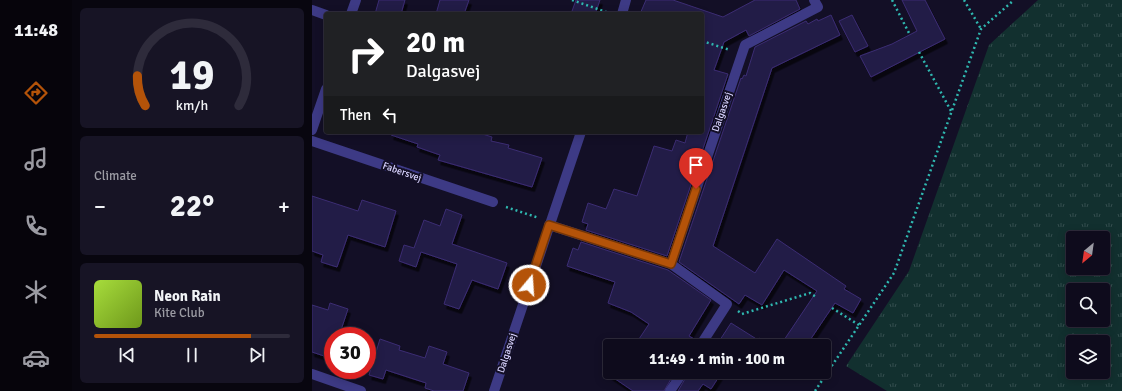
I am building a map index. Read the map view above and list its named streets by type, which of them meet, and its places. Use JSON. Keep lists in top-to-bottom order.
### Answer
{
  "streets": {
    "street": ["Dalgasvej", "Fabersvej"]
  },
  "north": "bottom left",
  "page": {
    "tabs": "11:48",
    "turn": ["20 m", "Dalgasvej"],
    "then": "Then",
    "tile": "Climate",
    "heat": ["−", "22°", "+"],
    "song": ["Neon Rain", "Kite Club"],
    "limit": "30",
    "trip": "11:49 · 1 min · 100 m",
    "gauge": ["19", "km/h"]
  }
}
